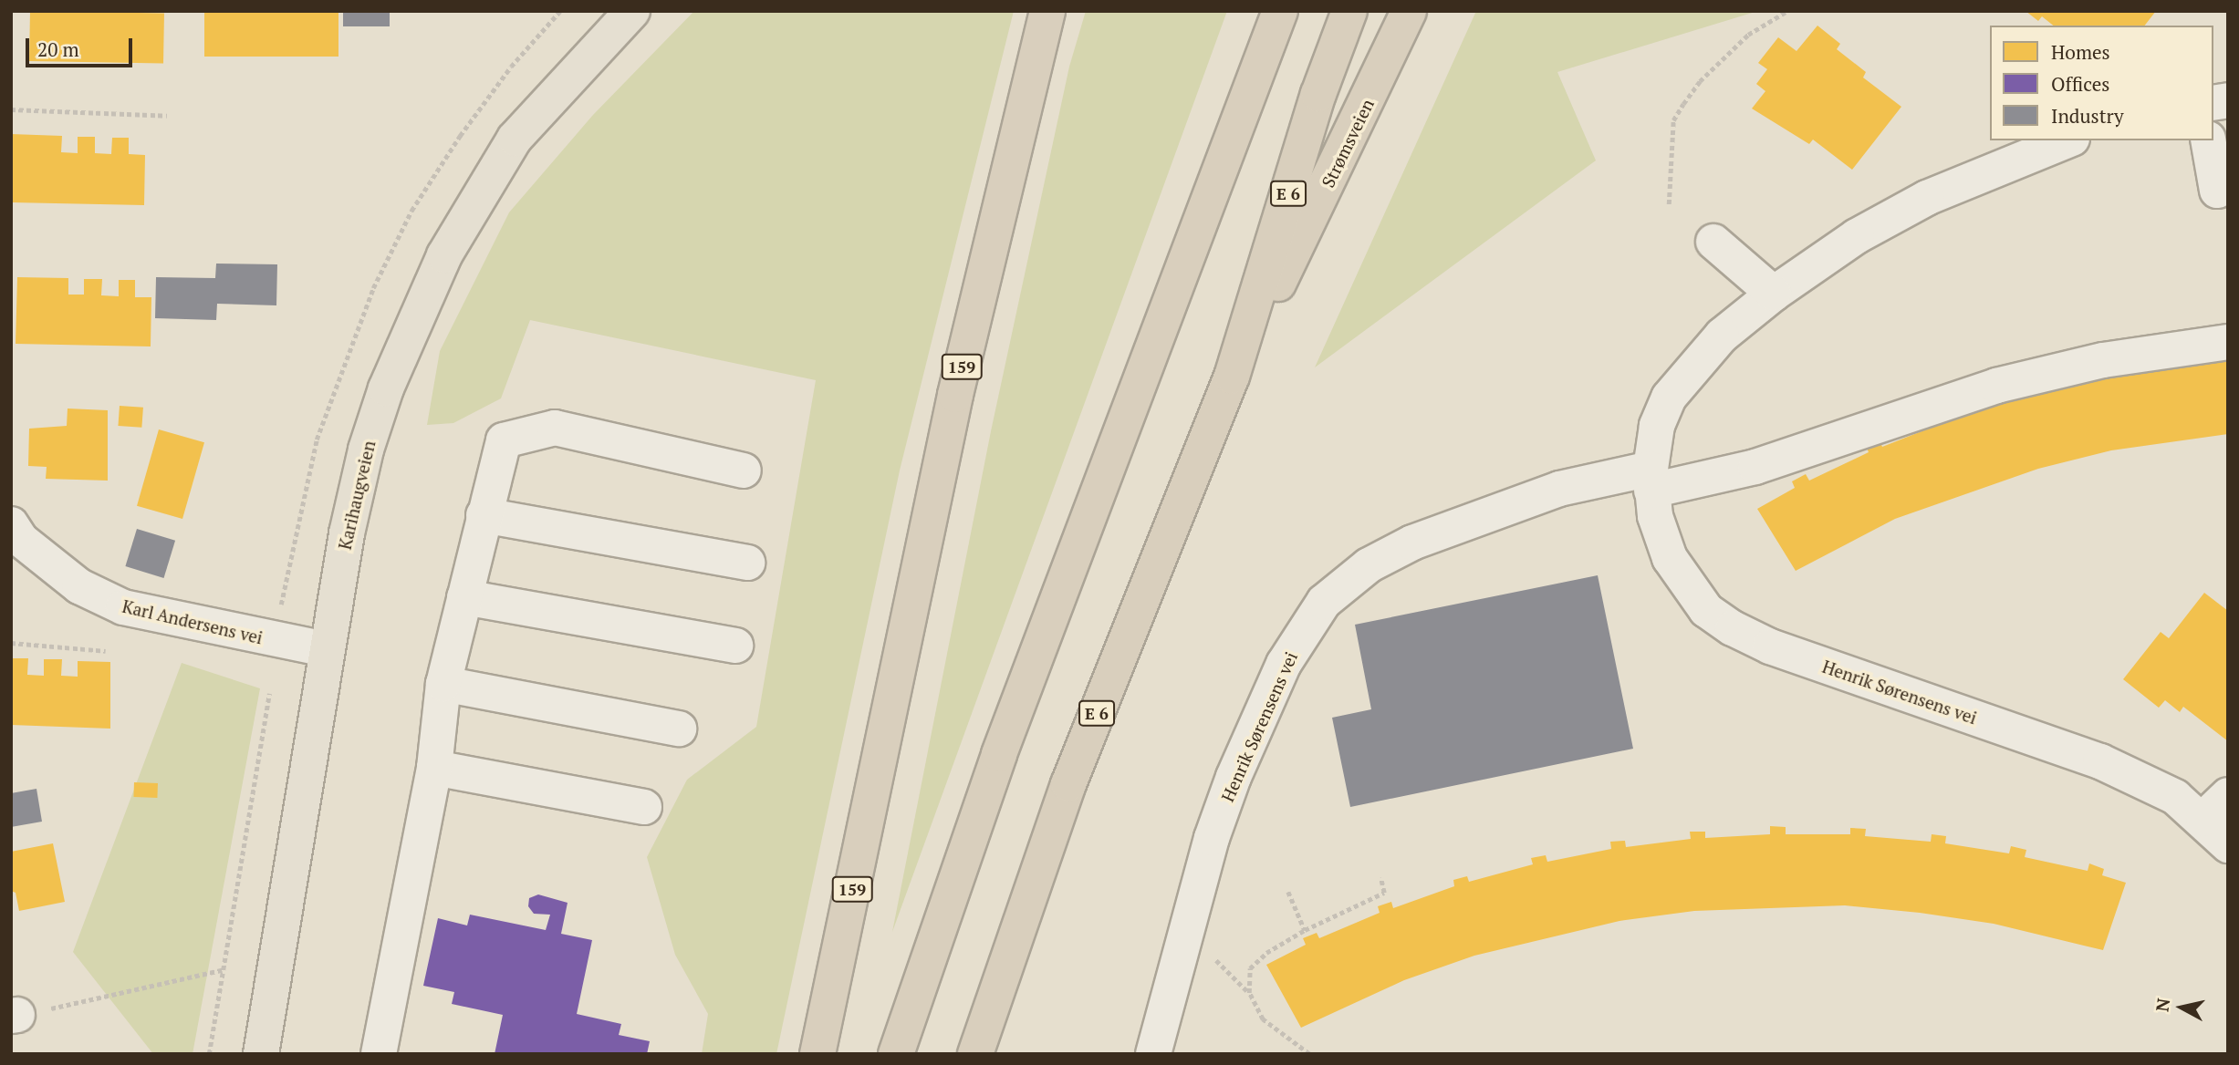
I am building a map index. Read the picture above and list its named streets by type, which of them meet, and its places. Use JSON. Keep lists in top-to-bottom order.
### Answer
{
  "streets": {
    "highway": ["Strømsveien", "E 6", "159"],
    "main road": ["Karihaugveien"],
    "street": ["Karl Andersens vei", "Henrik Sørensens vei"]
  },
  "crossings": [
    ["Strømsveien", "E 6"],
    ["Karihaugveien", "Karl Andersens vei"]
  ],
  "legend": ["Homes", "Offices", "Industry"],
  "scale_bar": "20 m",
  "north": "left"
}
